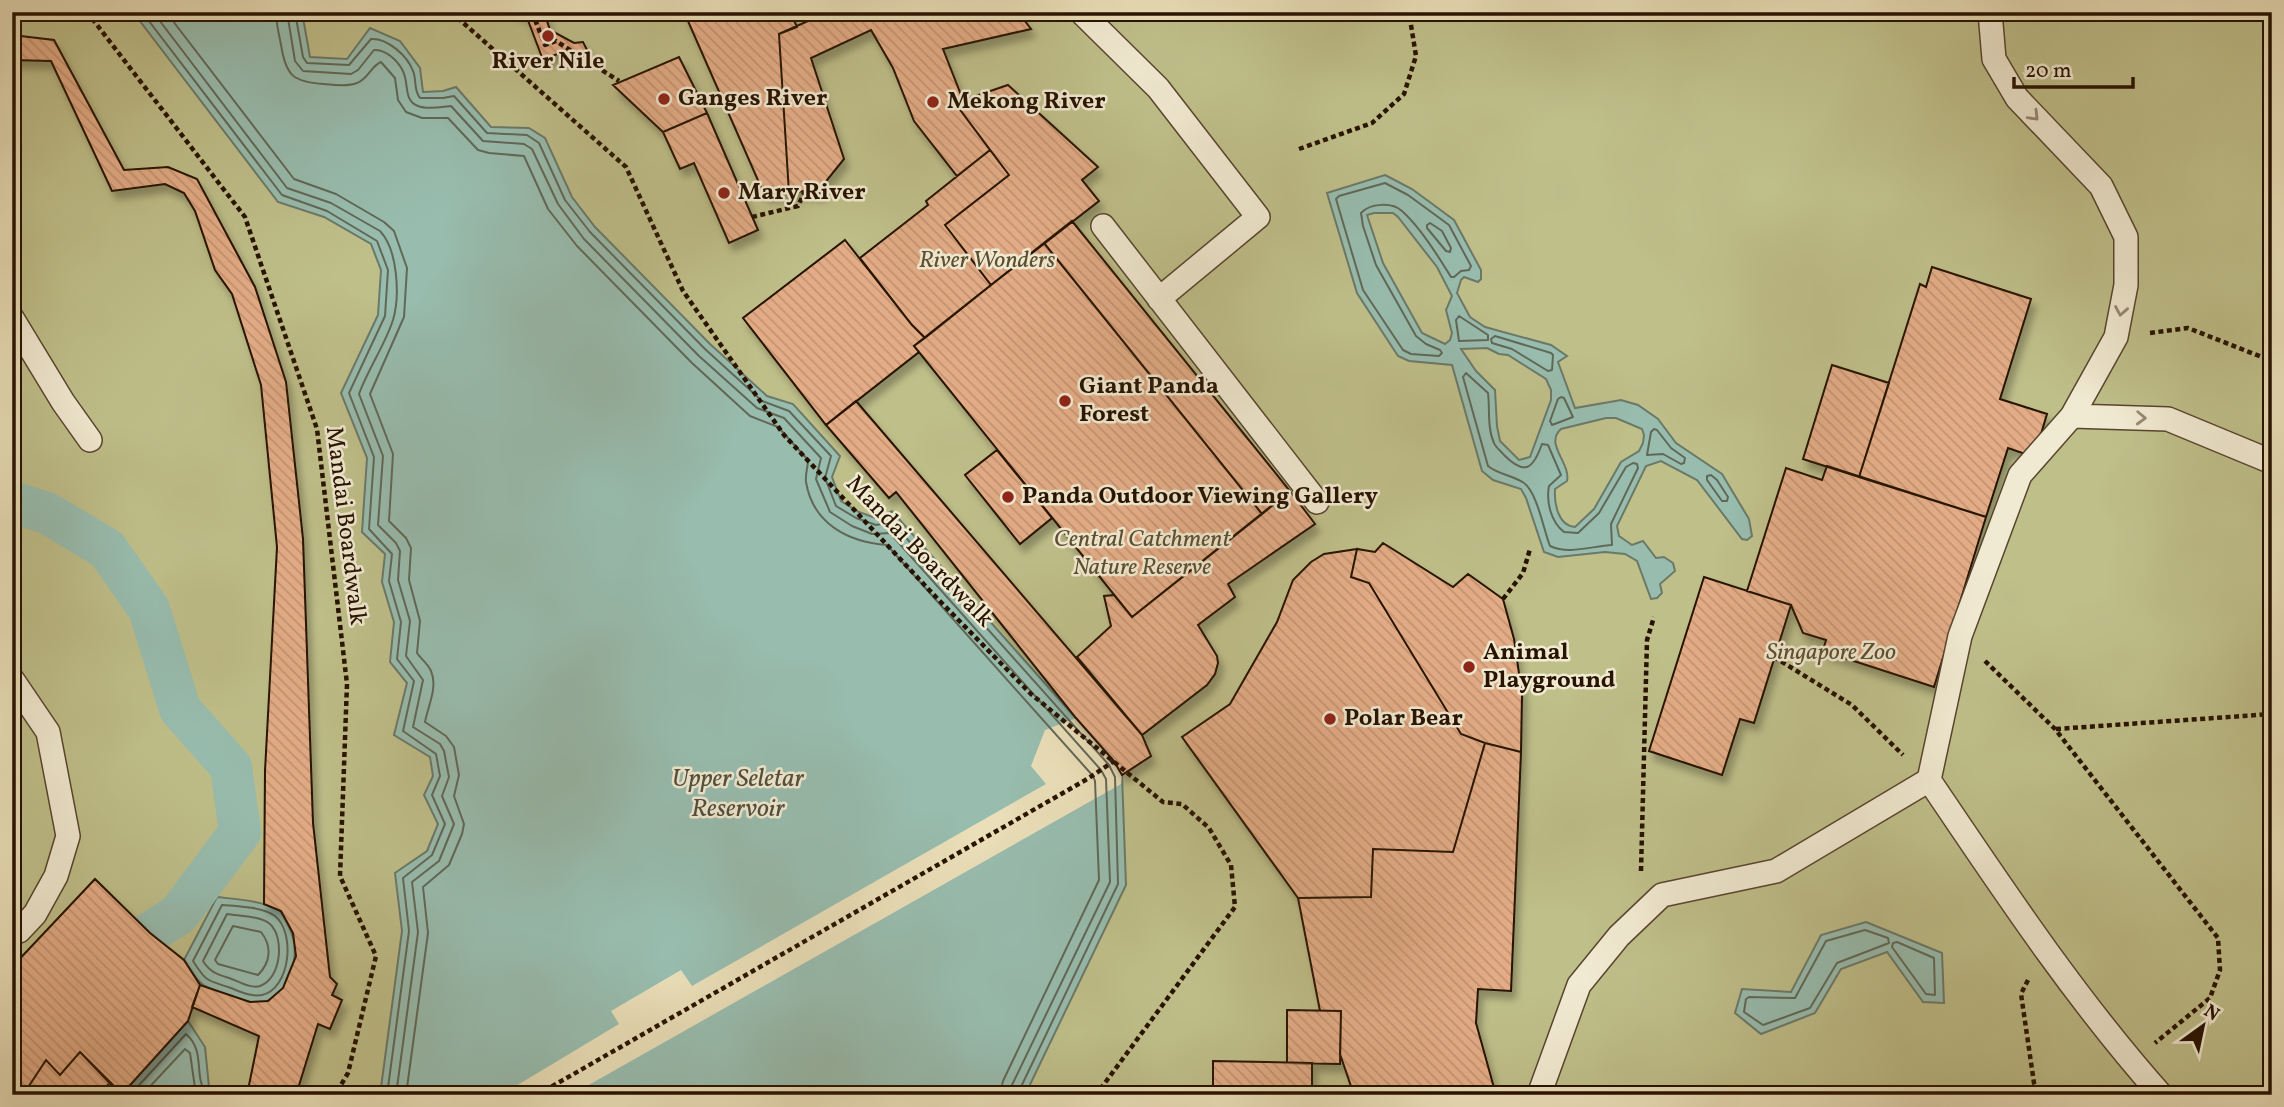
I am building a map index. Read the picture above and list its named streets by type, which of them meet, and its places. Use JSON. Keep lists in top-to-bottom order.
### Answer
{
  "streets": {
    "path": ["Mandai Boardwalk"]
  },
  "water": ["Upper Seletar Reservoir"],
  "parks": ["River Wonders", "Central Catchment Nature Reserve", "Singapore Zoo"],
  "places": [
    "River Nile",
    "Ganges River",
    "Mekong River",
    "Mary River",
    "Giant Panda Forest",
    "Panda Outdoor Viewing Gallery",
    "Animal Playground",
    "Polar Bear"
  ],
  "scale_bar": "20 m",
  "north": "top right"
}
